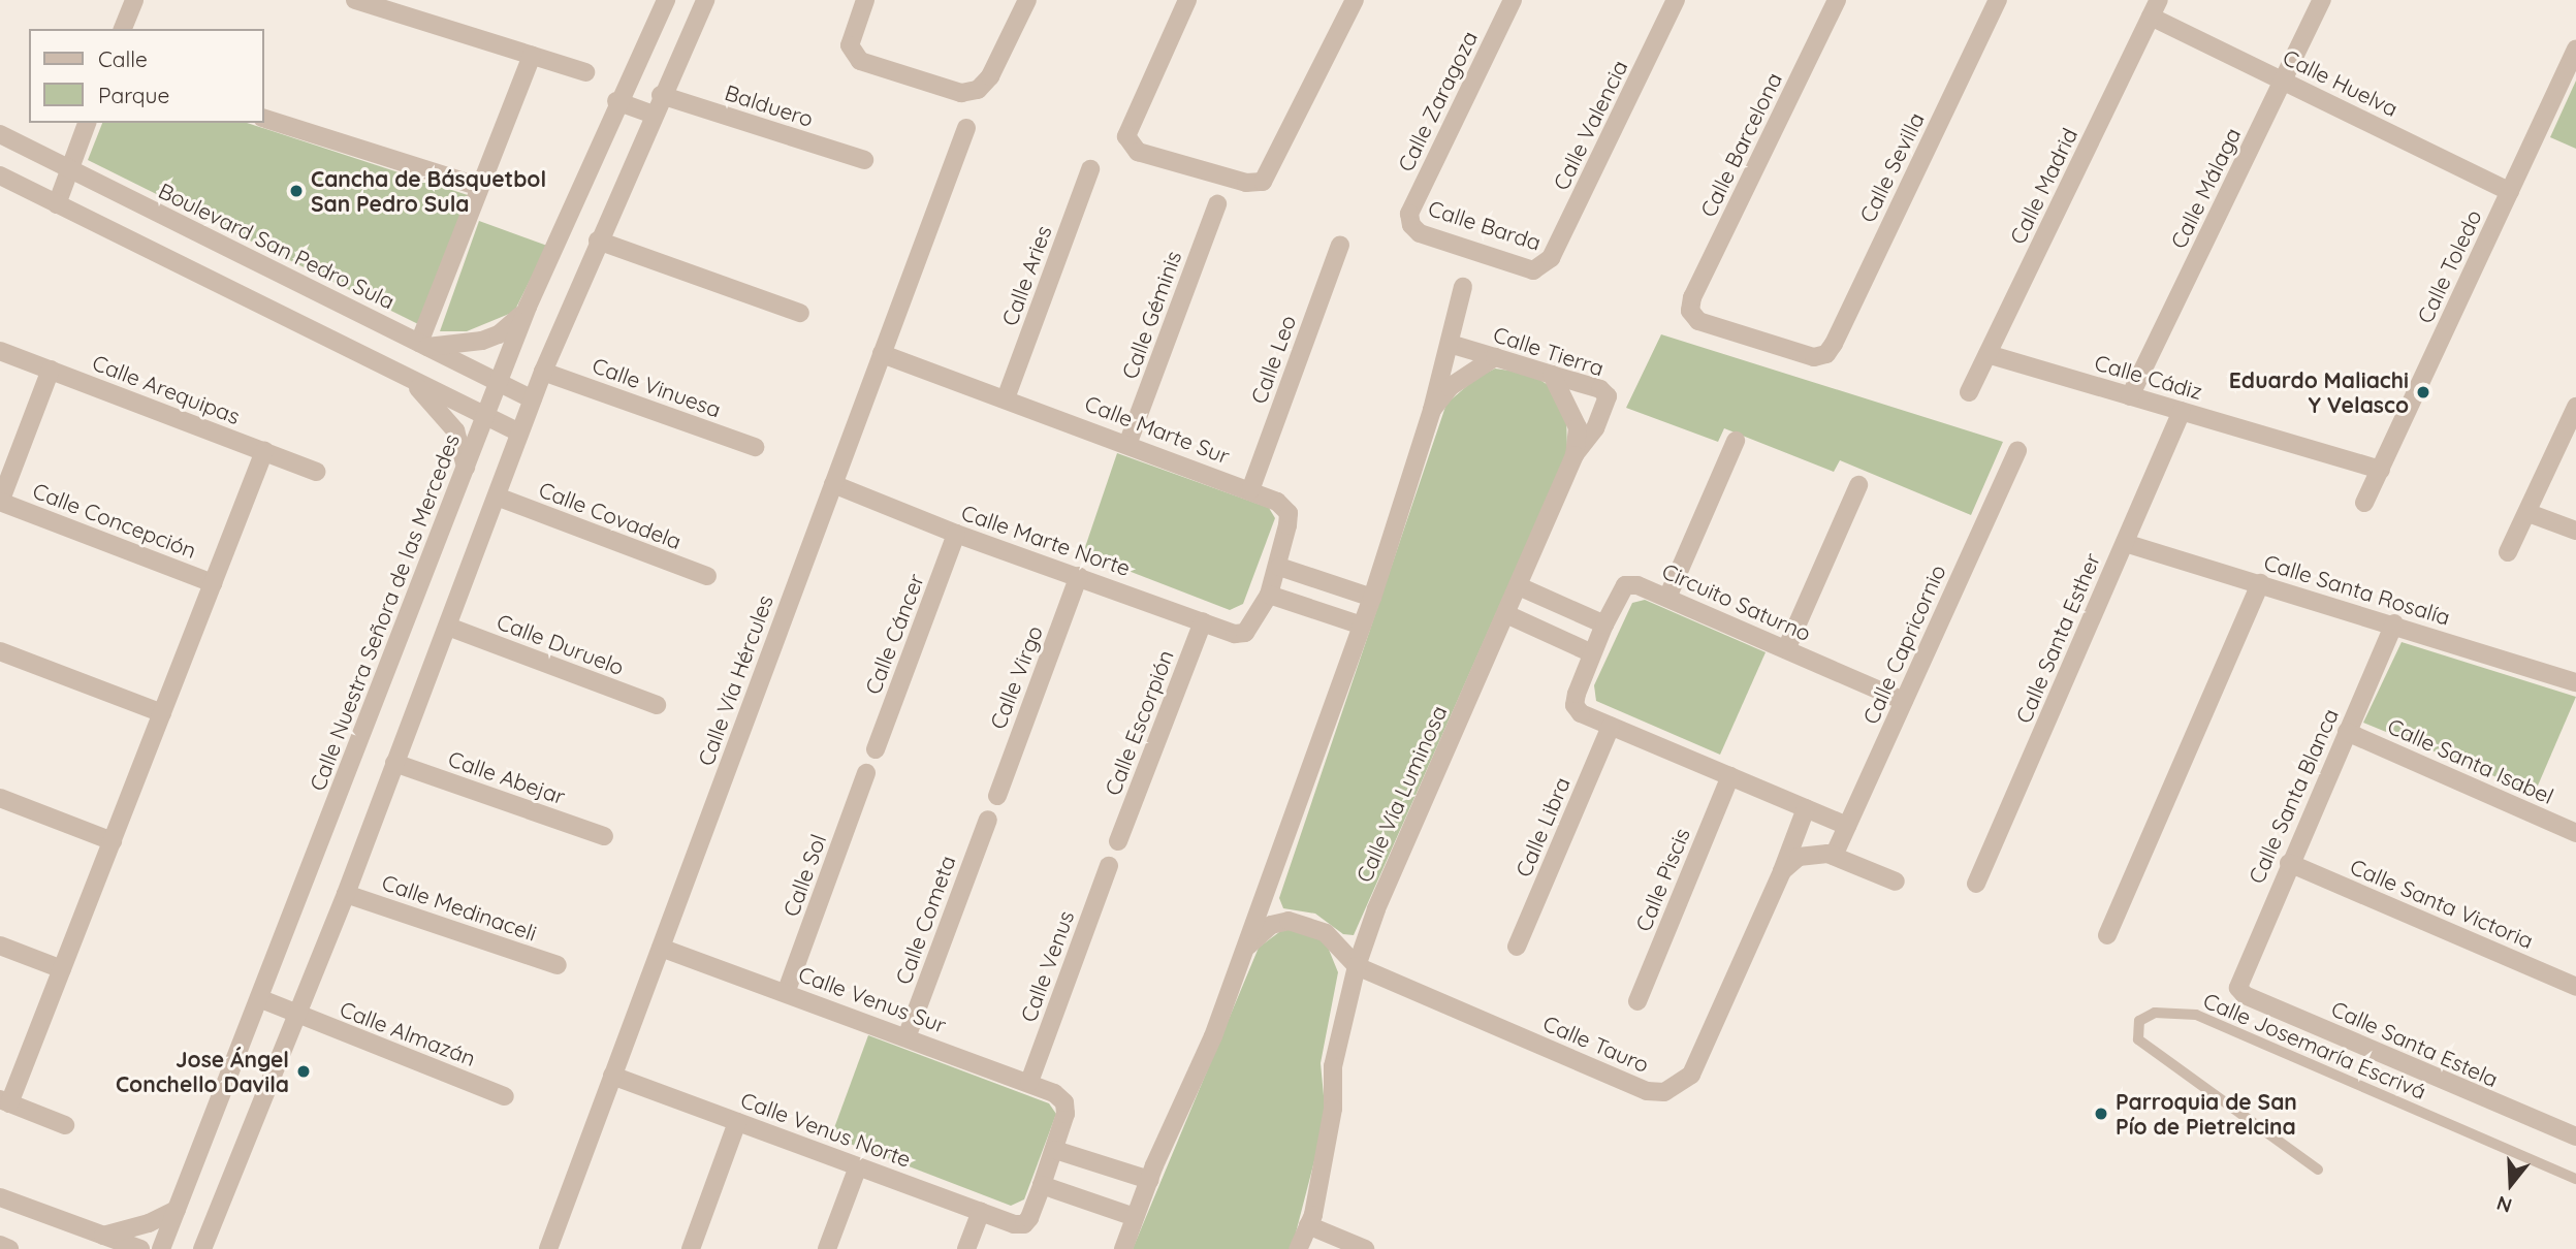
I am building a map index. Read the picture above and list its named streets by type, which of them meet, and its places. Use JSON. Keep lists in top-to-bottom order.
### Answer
{
  "streets": {
    "street": [
      "Calle Huelva",
      "Calle Zaragoza",
      "Balduero",
      "Calle Valencia",
      "Calle Barcelona",
      "Calle Sevilla",
      "Calle Madrid",
      "Calle Málaga",
      "Calle Barda",
      "Boulevard San Pedro Sula",
      "Calle Toledo",
      "Calle Aries",
      "Calle Géminis",
      "Calle Tierra",
      "Calle Leo",
      "Calle Cádiz",
      "Calle Vinuesa",
      "Calle Arequipas",
      "Calle Marte Sur",
      "Calle Covadela",
      "Calle Concepción",
      "Calle Marte Norte",
      "Calle Santa Rosalía",
      "Circuito Saturno",
      "Calle Nuestra Señora de las Mercedes",
      "Calle Cáncer",
      "Calle Santa Esther",
      "Calle Duruelo",
      "Calle Capricornio",
      "Calle Virgo",
      "Calle Vía Hércules",
      "Calle Escorpión",
      "Calle Santa Isabel",
      "Calle Abejar",
      "Calle Vía Luminosa",
      "Calle Santa Blanca",
      "Calle Libra",
      "Calle Sol",
      "Calle Piscis",
      "Calle Santa Victoria",
      "Calle Medinaceli",
      "Calle Cometa",
      "Calle Venus",
      "Calle Venus Sur",
      "Calle Almazán",
      "Calle Tauro",
      "Calle Santa Estela",
      "Calle Venus Norte"
    ],
    "lane": ["Calle Josemaría Escrivá"]
  },
  "crossings": [
    ["Calle Huelva", "Calle Madrid"],
    ["Calle Huelva", "Calle Málaga"],
    ["Calle Huelva", "Calle Toledo"],
    ["Calle Zaragoza", "Calle Barda"],
    ["Calle Valencia", "Calle Barda"],
    ["Calle Barcelona", "Calle Sevilla"],
    ["Calle Madrid", "Calle Cádiz"],
    ["Calle Málaga", "Calle Cádiz"],
    ["Boulevard San Pedro Sula", "Calle Nuestra Señora de las Mercedes"],
    ["Calle Toledo", "Calle Cádiz"],
    ["Calle Aries", "Calle Marte Sur"],
    ["Calle Géminis", "Calle Marte Sur"],
    ["Calle Tierra", "Calle Vía Luminosa"],
    ["Calle Leo", "Calle Marte Sur"],
    ["Calle Cádiz", "Calle Santa Esther"],
    ["Calle Marte Sur", "Calle Marte Norte"],
    ["Calle Marte Sur", "Calle Vía Hércules"],
    ["Calle Marte Norte", "Calle Cáncer"],
    ["Calle Marte Norte", "Calle Virgo"],
    ["Calle Marte Norte", "Calle Vía Hércules"],
    ["Calle Marte Norte", "Calle Escorpión"],
    ["Calle Santa Rosalía", "Calle Santa Esther"],
    ["Calle Santa Rosalía", "Calle Santa Blanca"],
    ["Circuito Saturno", "Calle Capricornio"],
    ["Circuito Saturno", "Calle Libra"],
    ["Circuito Saturno", "Calle Piscis"],
    ["Circuito Saturno", "Calle Tauro"],
    ["Calle Nuestra Señora de las Mercedes", "Calle Almazán"],
    ["Calle Vía Hércules", "Calle Venus Sur"],
    ["Calle Vía Hércules", "Calle Venus Norte"],
    ["Calle Santa Isabel", "Calle Santa Blanca"],
    ["Calle Vía Luminosa", "Calle Tauro"],
    ["Calle Santa Blanca", "Calle Santa Victoria"],
    ["Calle Santa Blanca", "Calle Santa Estela"],
    ["Calle Sol", "Calle Venus Sur"],
    ["Calle Cometa", "Calle Venus Sur"],
    ["Calle Venus", "Calle Venus Sur"]
  ],
  "places": [
    "Cancha de Básquetbol San Pedro Sula",
    "Eduardo Maliachi Y Velasco",
    "Jose Ángel Conchello Davila",
    "Parroquia de San Pío de Pietrelcina"
  ],
  "legend": ["Calle", "Parque"],
  "north": "bottom"
}
